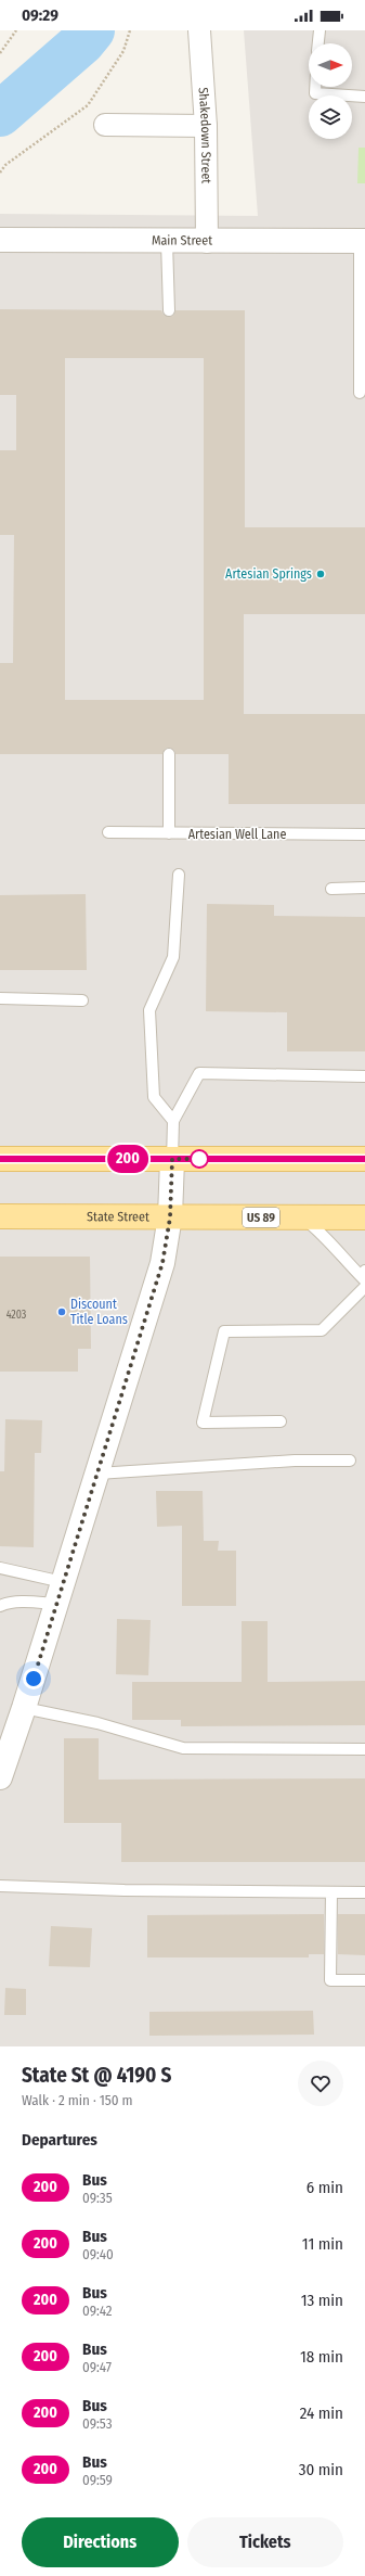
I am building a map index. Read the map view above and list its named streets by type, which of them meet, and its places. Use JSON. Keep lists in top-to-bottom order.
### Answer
{
  "streets": {
    "main road": ["State Street", "US 89"],
    "street": ["Shakedown Street", "Main Street"],
    "lane": ["Artesian Well Lane"]
  },
  "crossings": [
    ["Shakedown Street", "Main Street"]
  ],
  "places": ["Artesian Springs", "Discount Title Loans"],
  "lines": ["bus line 200"],
  "house_numbers": ["4203"],
  "north": "right",
  "page": {
    "status": "09:29",
    "on_map": "200",
    "heading": [
      ["State St @ 4190 S", "Walk · 2 min · 150 m"],
      "Departures"
    ],
    "list": [
      {
        "mark": "200",
        "name": "Bus",
        "note": "09:35",
        "value": "6 min"
      },
      {
        "mark": "200",
        "name": "Bus",
        "note": "09:40",
        "value": "11 min"
      },
      {
        "mark": "200",
        "name": "Bus",
        "note": "09:42",
        "value": "13 min"
      },
      {
        "mark": "200",
        "name": "Bus",
        "note": "09:47",
        "value": "18 min"
      },
      {
        "mark": "200",
        "name": "Bus",
        "note": "09:53",
        "value": "24 min"
      },
      {
        "mark": "200",
        "name": "Bus",
        "note": "09:59",
        "value": "30 min"
      }
    ],
    "buttons": ["Directions", "Tickets"]
  }
}
